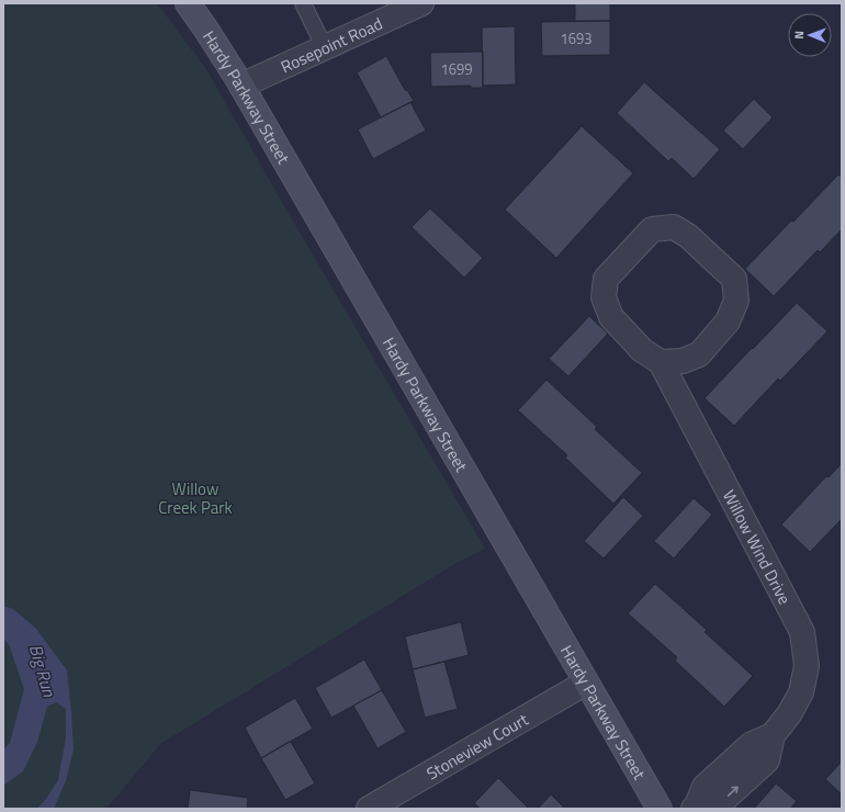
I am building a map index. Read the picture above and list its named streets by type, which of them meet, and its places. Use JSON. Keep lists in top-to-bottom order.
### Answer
{
  "streets": {
    "main road": ["Hardy Parkway Street"],
    "street": ["Rosepoint Road", "Willow Wind Drive", "Stoneview Court"]
  },
  "crossings": [
    ["Rosepoint Road", "Hardy Parkway Street"],
    ["Hardy Parkway Street", "Stoneview Court"]
  ],
  "water": ["Big Run"],
  "parks": ["Willow Creek Park"],
  "house_numbers": ["1693", "1699"],
  "north": "left"
}
